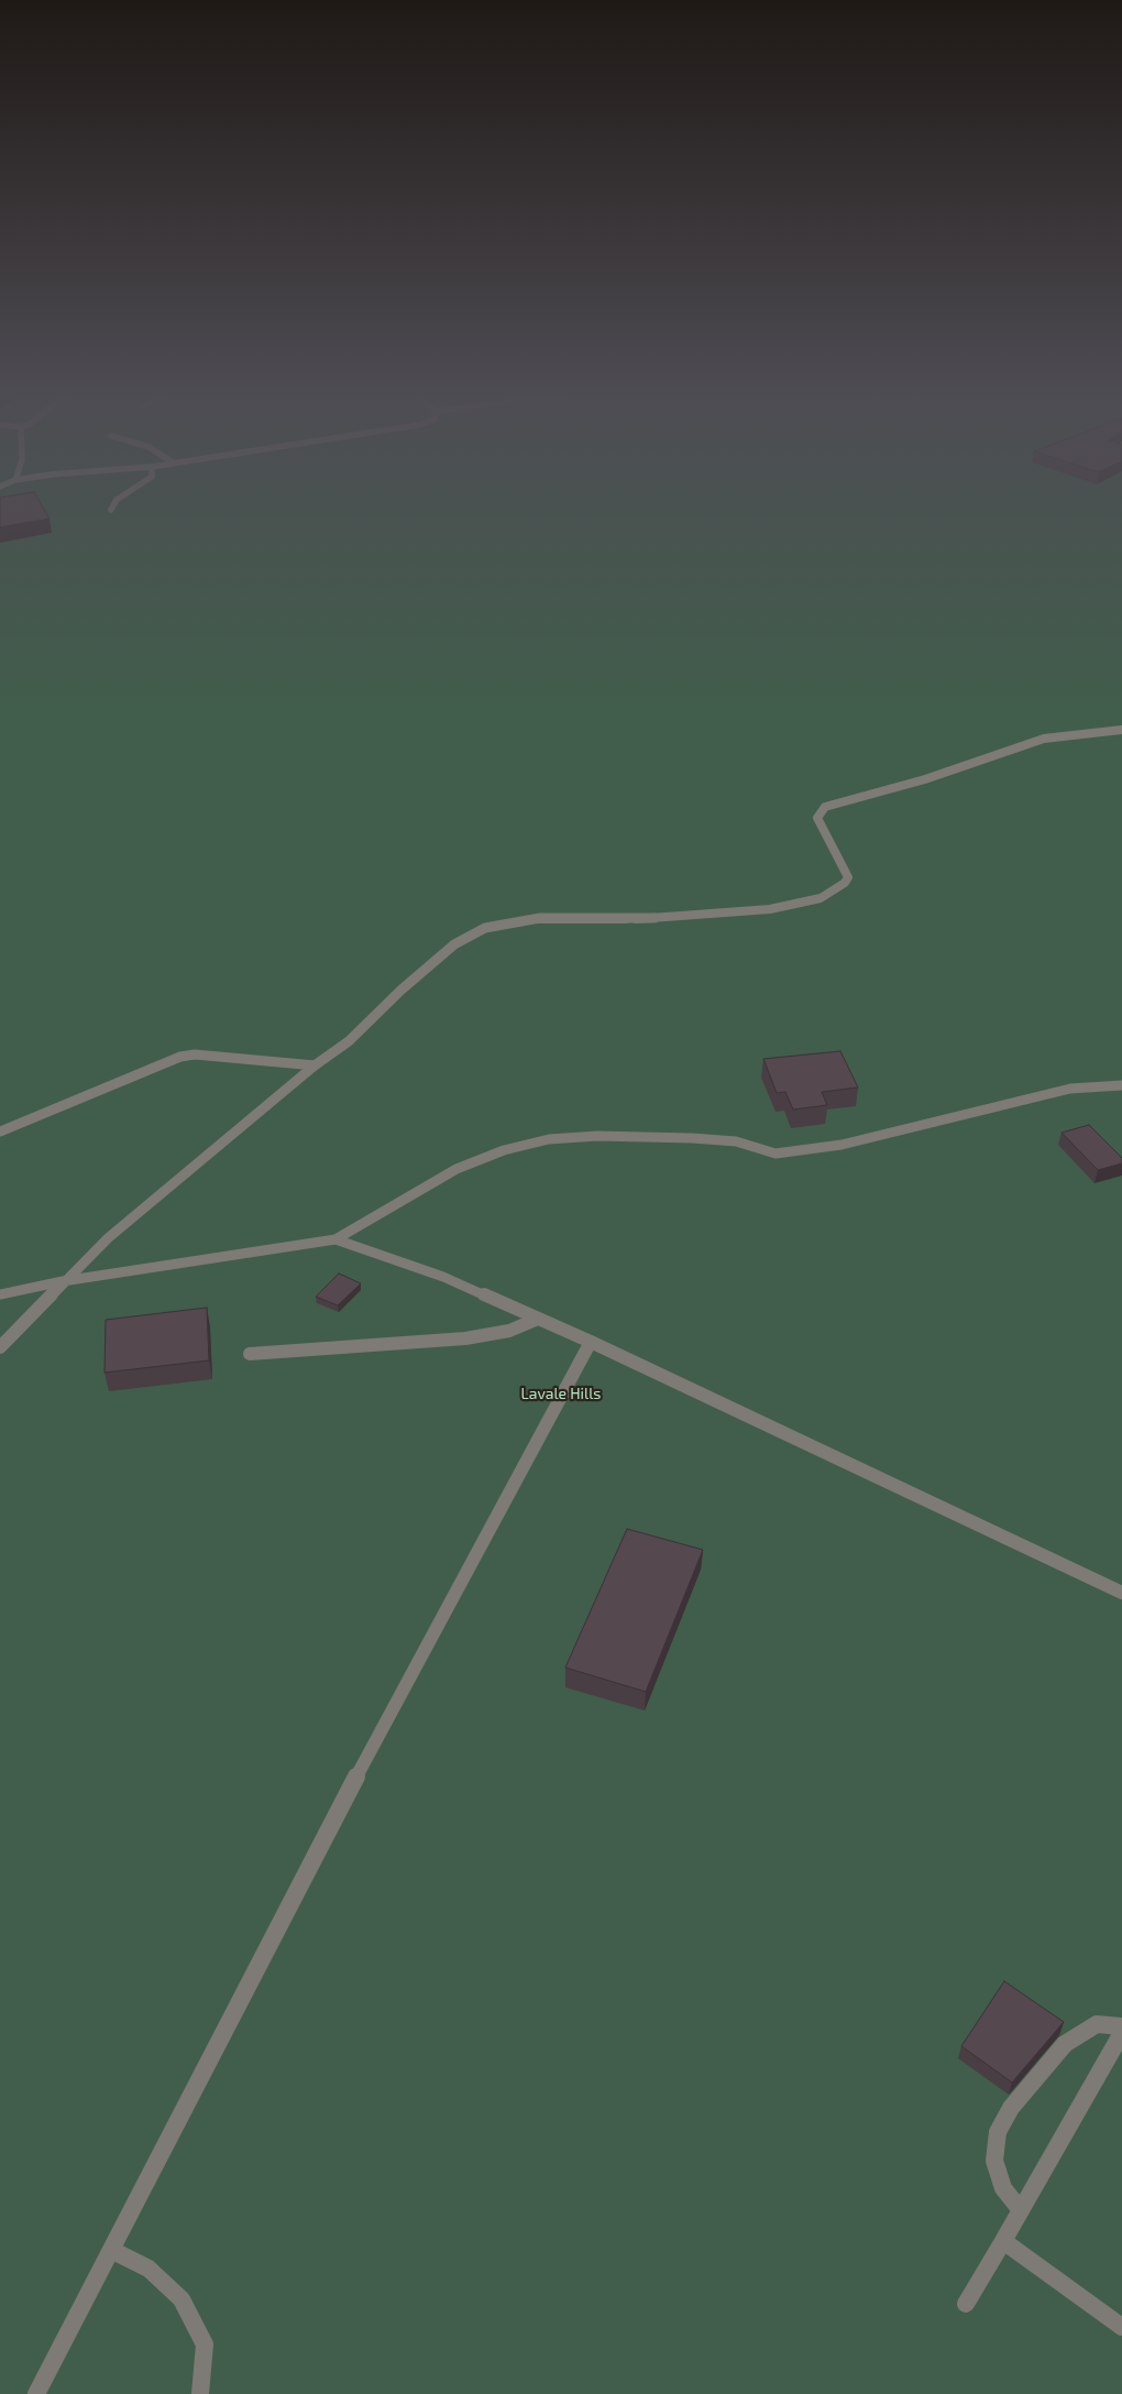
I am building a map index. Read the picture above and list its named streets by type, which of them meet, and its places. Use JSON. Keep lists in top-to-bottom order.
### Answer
{
  "parks": ["Lavale Hills"]
}
